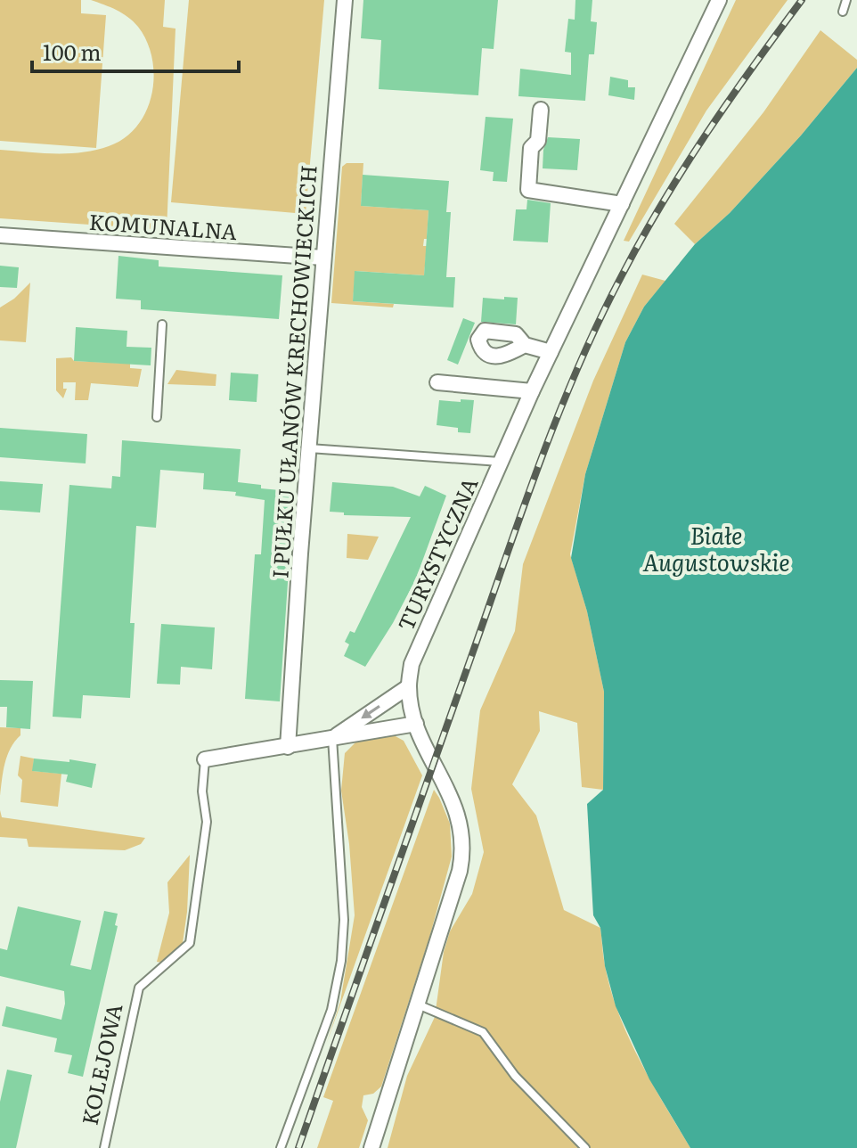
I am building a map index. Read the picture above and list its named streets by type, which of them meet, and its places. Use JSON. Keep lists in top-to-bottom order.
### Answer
{
  "streets": {
    "street": [
      "KOMUNALNA",
      "I PUŁKU UŁANÓW KRECHOWIECKICH",
      "TURYSTYCZNA",
      "KOLEJOWA"
    ]
  },
  "crossings": [
    ["KOMUNALNA", "I PUŁKU UŁANÓW KRECHOWIECKICH"],
    ["I PUŁKU UŁANÓW KRECHOWIECKICH", "KOLEJOWA"],
    ["TURYSTYCZNA", "KOLEJOWA"]
  ],
  "water": ["Białe Augustowskie"],
  "scale_bar": "100 m"
}
